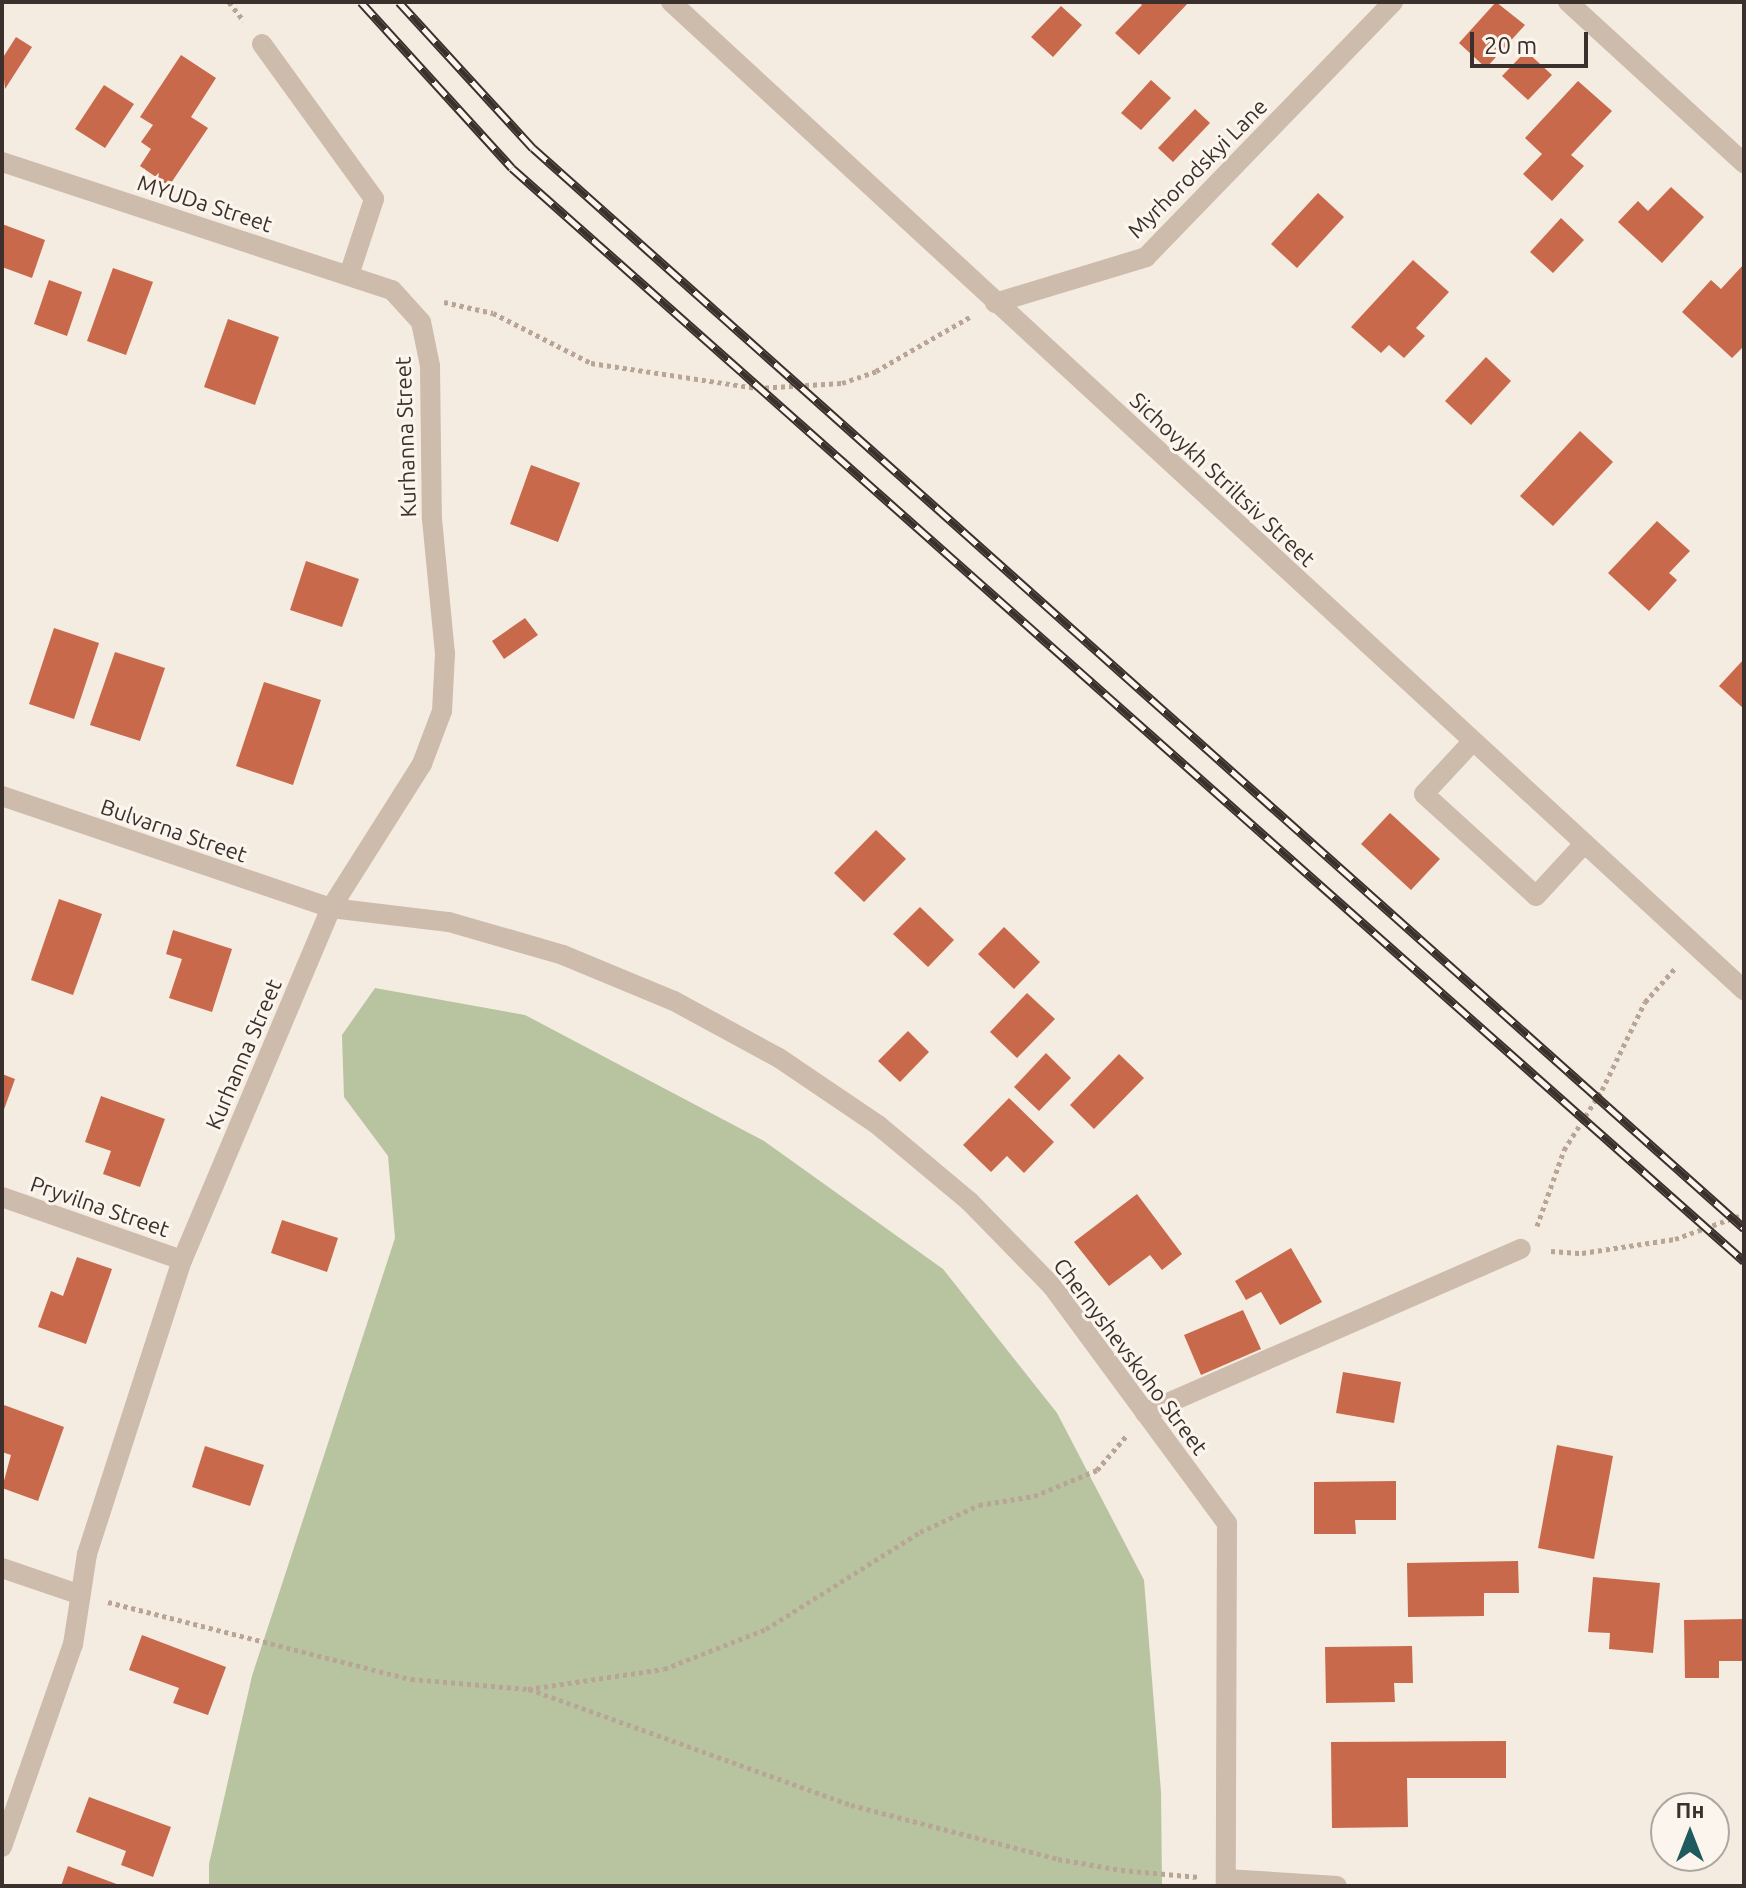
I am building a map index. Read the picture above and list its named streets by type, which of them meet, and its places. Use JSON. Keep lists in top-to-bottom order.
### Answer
{
  "streets": {
    "street": [
      "Myrhorodskyi Lane",
      "MYUDa Street",
      "Kurhanna Street",
      "Sichovykh Striltsiv Street",
      "Bulvarna Street",
      "Pryvilna Street",
      "Chernyshevskoho Street"
    ]
  },
  "crossings": [
    ["Myrhorodskyi Lane", "Sichovykh Striltsiv Street"],
    ["MYUDa Street", "Kurhanna Street"],
    ["Kurhanna Street", "Bulvarna Street"],
    ["Kurhanna Street", "Pryvilna Street"],
    ["Kurhanna Street", "Chernyshevskoho Street"],
    ["Bulvarna Street", "Chernyshevskoho Street"]
  ],
  "scale_bar": "20 m",
  "north": "top"
}
